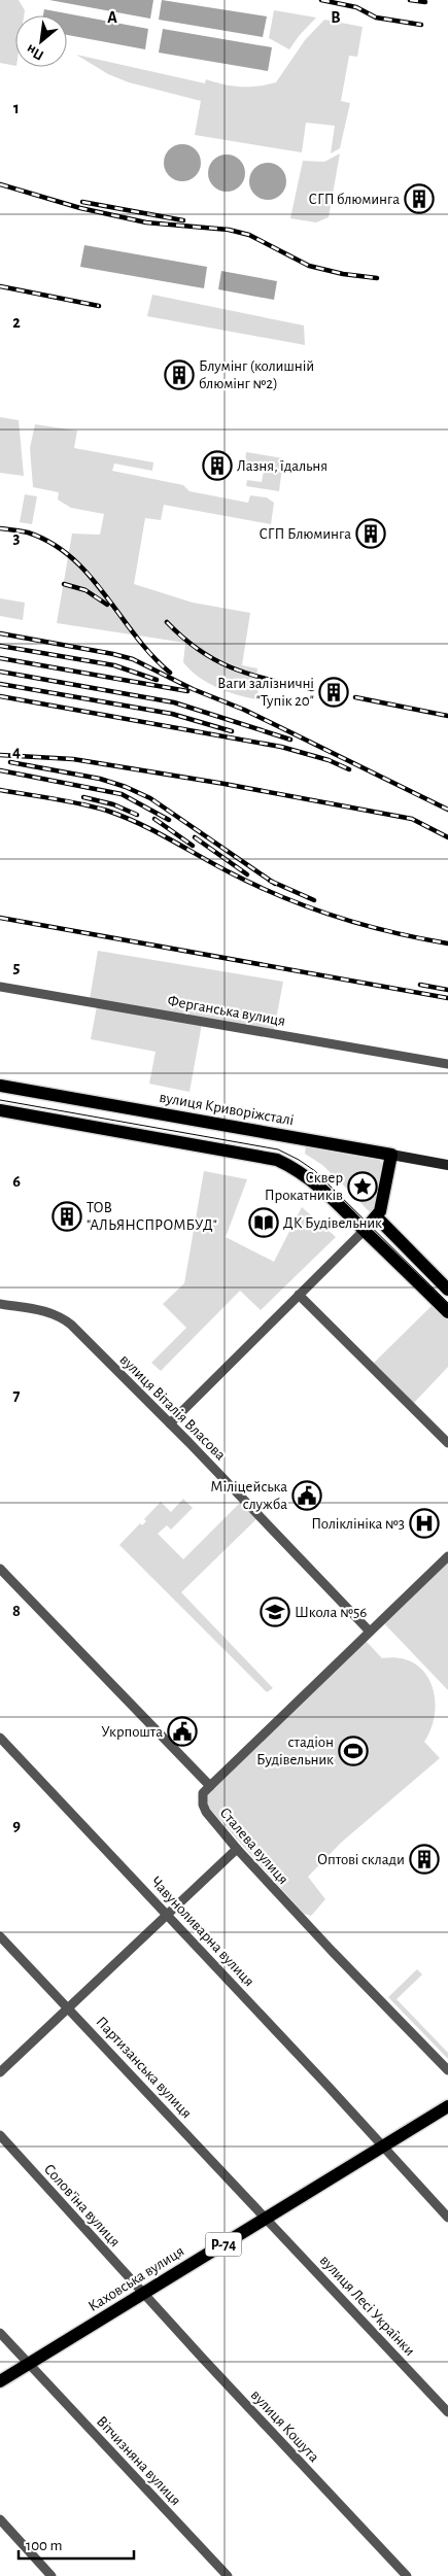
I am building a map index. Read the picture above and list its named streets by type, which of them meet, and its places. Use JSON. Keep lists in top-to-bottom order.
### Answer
{
  "streets": {
    "main road": ["вулиця Криворіжсталі", "Р-74", "Каховська вулиця"],
    "street": [
      "Ферганська вулиця",
      "вулиця Віталія Власова",
      "Сталева вулиця",
      "Чавуноливарна вулиця",
      "Партизанська вулиця",
      "Соловʼїна вулиця",
      "вулиця Лесі Українки",
      "вулиця Кошута",
      "Вітчизняна вулиця"
    ]
  },
  "crossings": [
    ["Чавуноливарна вулиця", "Каховська вулиця"],
    ["Партизанська вулиця", "Каховська вулиця"],
    ["Партизанська вулиця", "вулиця Лесі Українки"],
    ["Соловʼїна вулиця", "Каховська вулиця"],
    ["Соловʼїна вулиця", "вулиця Кошута"],
    ["Каховська вулиця", "вулиця Лесі Українки"],
    ["Каховська вулиця", "вулиця Кошута"],
    ["Каховська вулиця", "Вітчизняна вулиця"]
  ],
  "places": {
    "building": [
      "СГП блюминга",
      "Блумінг (колишній блюмінг №2)",
      "Лазня, їдальня",
      "СГП Блюминга",
      "Ваги залізничні \"Тупік 20\"",
      "ТОВ \"АЛЬЯНСПРОМБУД\"",
      "Оптові склади"
    ],
    "place": ["Сквер Прокатників"],
    "library": ["ДК Будівельник"],
    "public building": ["Міліцейська служба", "Укрпошта"],
    "hospital": ["Поліклініка №3"],
    "school or university": ["Школа №56"],
    "sports": ["стадіон Будівельник"]
  },
  "scale_bar": "100 m",
  "north": "bottom left",
  "grid": {
    "columns": ["A", "B"],
    "rows": [
      "1",
      "2",
      "3",
      "4",
      "5",
      "6",
      "7",
      "8",
      "9"
    ]
  }
}
